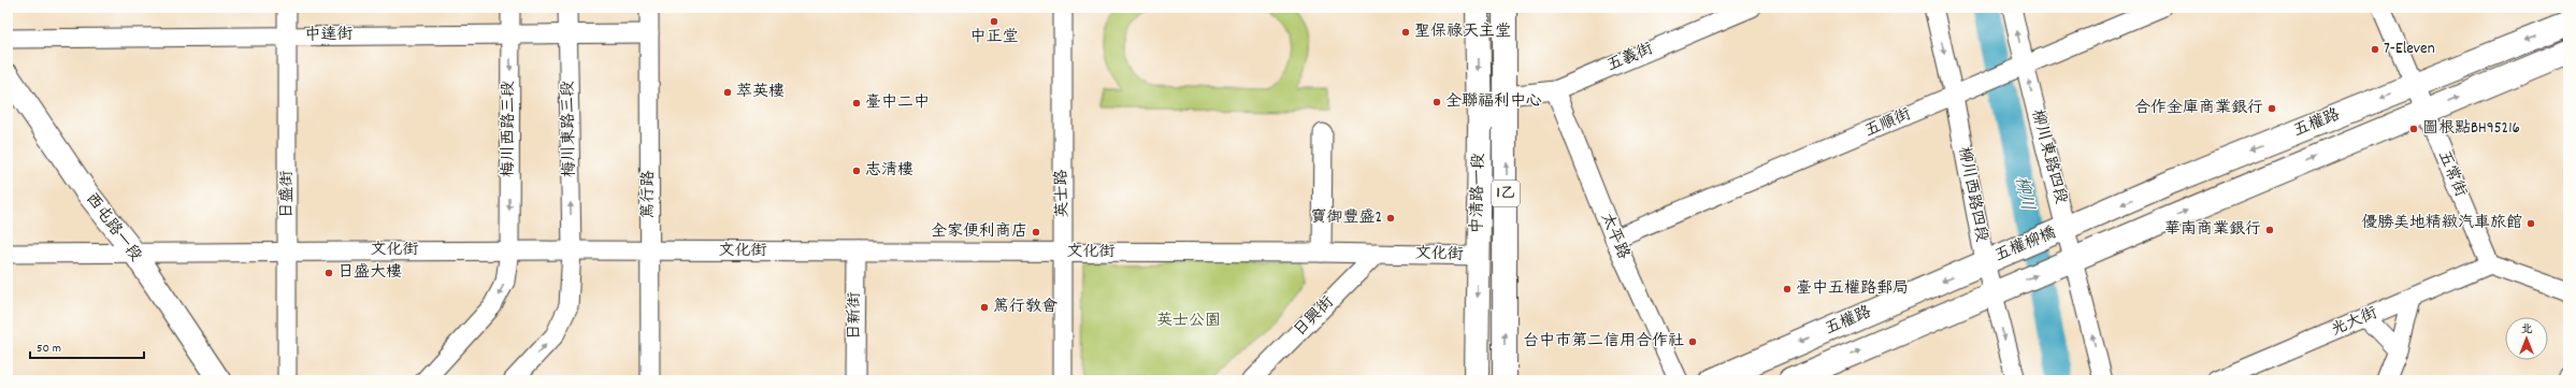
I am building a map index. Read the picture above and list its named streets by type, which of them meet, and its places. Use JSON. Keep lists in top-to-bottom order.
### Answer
{
  "streets": {
    "main road": [
      "五權路",
      "中清路一段",
      "1乙",
      "五權柳橋"
    ],
    "street": [
      "中達街",
      "五義街",
      "五順街",
      "梅川西路三段",
      "梅川東路三段",
      "柳川東路四段",
      "五常街",
      "英士路",
      "日盛街",
      "篤行路",
      "柳川西路四段",
      "西屯路一段",
      "太平路",
      "文化街",
      "日新街",
      "日興街",
      "光大街"
    ]
  },
  "crossings": [
    ["中達街", "梅川西路三段"],
    ["中達街", "梅川東路三段"],
    ["中達街", "日盛街"],
    ["中達街", "篤行路"],
    ["五義街", "中清路一段"],
    ["五義街", "太平路"],
    ["五順街", "柳川東路四段"],
    ["五順街", "柳川西路四段"],
    ["五順街", "太平路"],
    ["五權路", "柳川東路四段"],
    ["五權路", "五常街"],
    ["五權路", "柳川西路四段"],
    ["五權路", "五權柳橋"],
    ["梅川西路三段", "文化街"],
    ["梅川東路三段", "文化街"],
    ["柳川東路四段", "五權柳橋"],
    ["五常街", "光大街"],
    ["英士路", "文化街"],
    ["中清路一段", "文化街"],
    ["日盛街", "文化街"],
    ["篤行路", "文化街"],
    ["柳川西路四段", "五權柳橋"],
    ["西屯路一段", "文化街"],
    ["文化街", "日新街"],
    ["文化街", "日興街"]
  ],
  "one_way": [
    "梅川西路三段",
    "梅川東路三段",
    "柳川東路四段",
    "柳川西路四段"
  ],
  "water": ["柳川"],
  "parks": ["英士公園"],
  "places": [
    "中正堂",
    "聖保祿天主堂",
    "7-Eleven",
    "萃英樓",
    "全聯福利中心",
    "臺中二中",
    "合作金庫商業銀行",
    "圖根點BH95216",
    "志清樓",
    "寶御豐盛2",
    "優勝美地精緻汽車旅館",
    "華南商業銀行",
    "全家便利商店",
    "日盛大樓",
    "臺中五權路郵局",
    "篤行教會",
    "台中市第二信用合作社"
  ],
  "scale_bar": "50 m",
  "north": "top"
}
